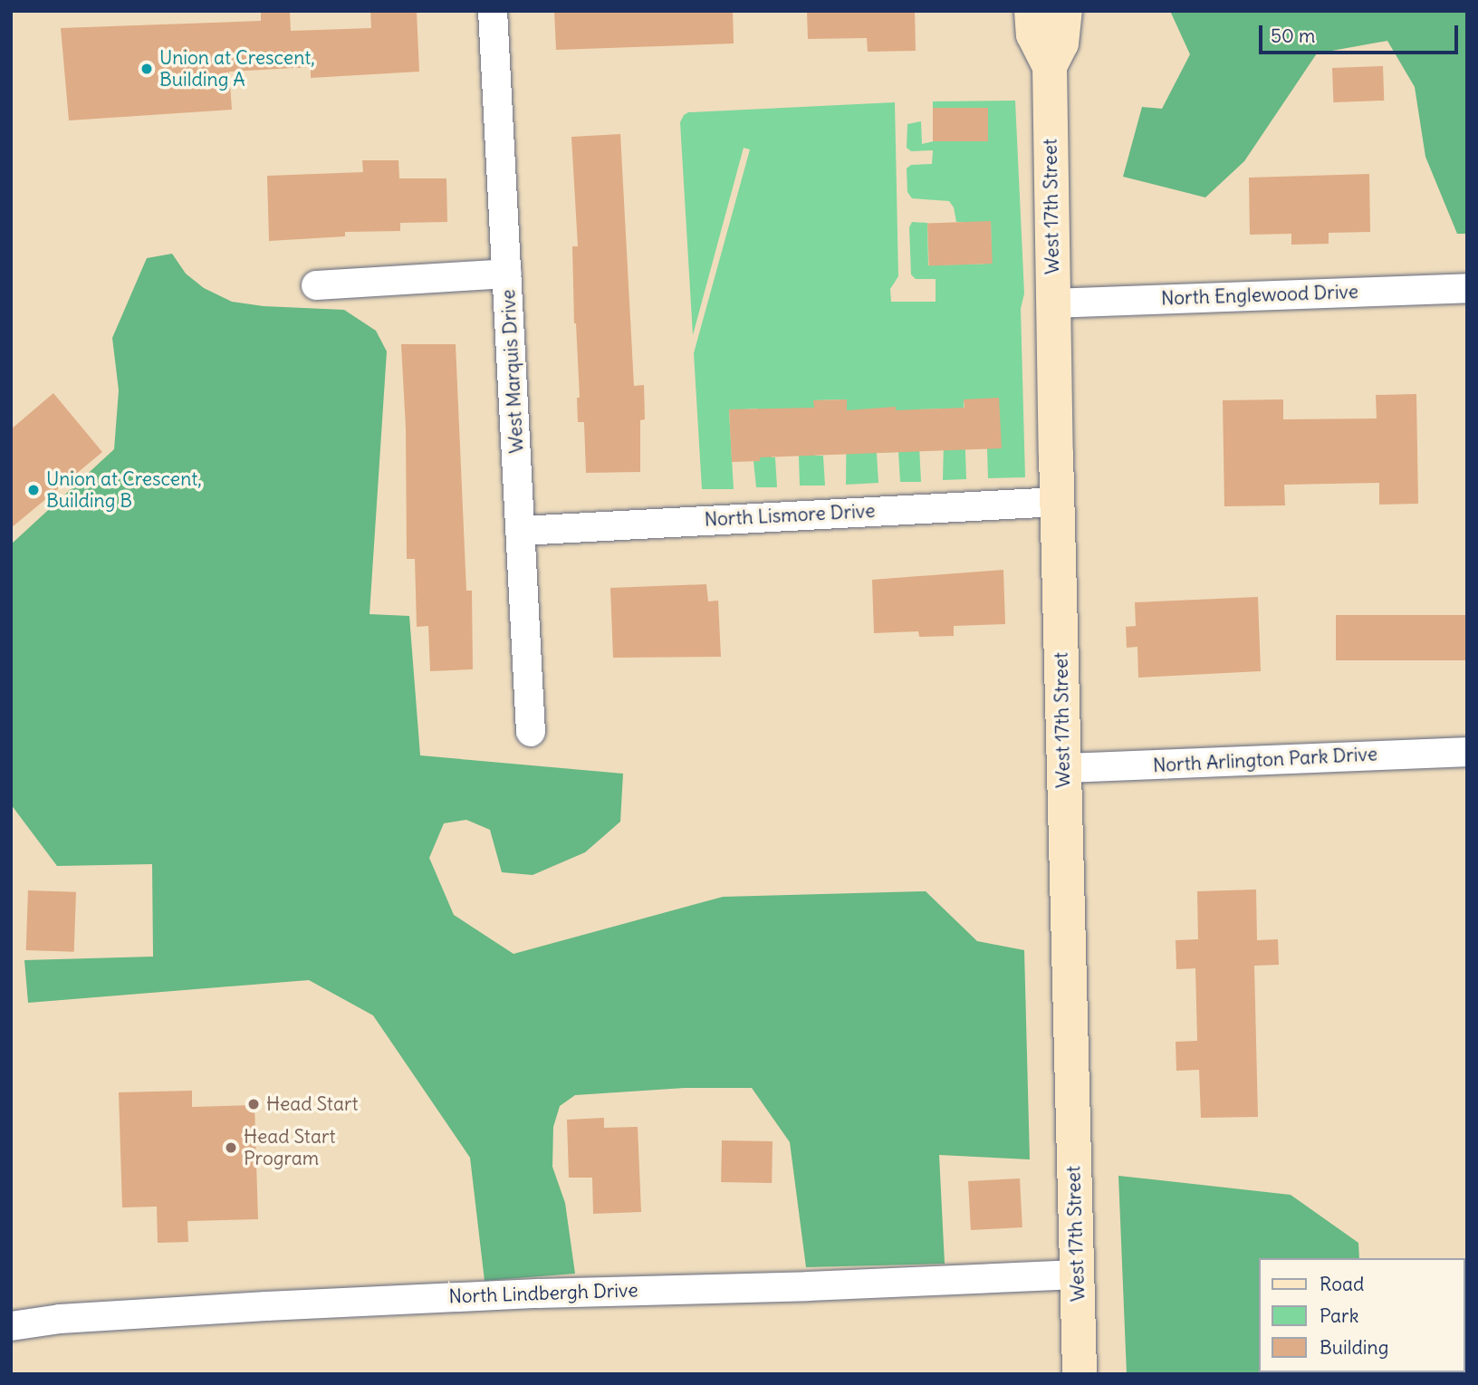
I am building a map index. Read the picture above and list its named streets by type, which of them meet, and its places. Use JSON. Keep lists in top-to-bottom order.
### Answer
{
  "streets": {
    "main road": ["West 17th Street"],
    "street": [
      "North Englewood Drive",
      "West Marquis Drive",
      "North Lismore Drive",
      "North Arlington Park Drive",
      "North Lindbergh Drive"
    ]
  },
  "crossings": [
    ["West 17th Street", "North Englewood Drive"],
    ["West 17th Street", "North Lismore Drive"],
    ["West 17th Street", "North Arlington Park Drive"],
    ["West 17th Street", "North Lindbergh Drive"],
    ["West Marquis Drive", "North Lismore Drive"]
  ],
  "places": [
    "Union at Crescent, Building A",
    "Union at Crescent, Building B",
    "Head Start",
    "Head Start Program"
  ],
  "legend": ["Road", "Park", "Building"],
  "scale_bar": "50 m"
}
